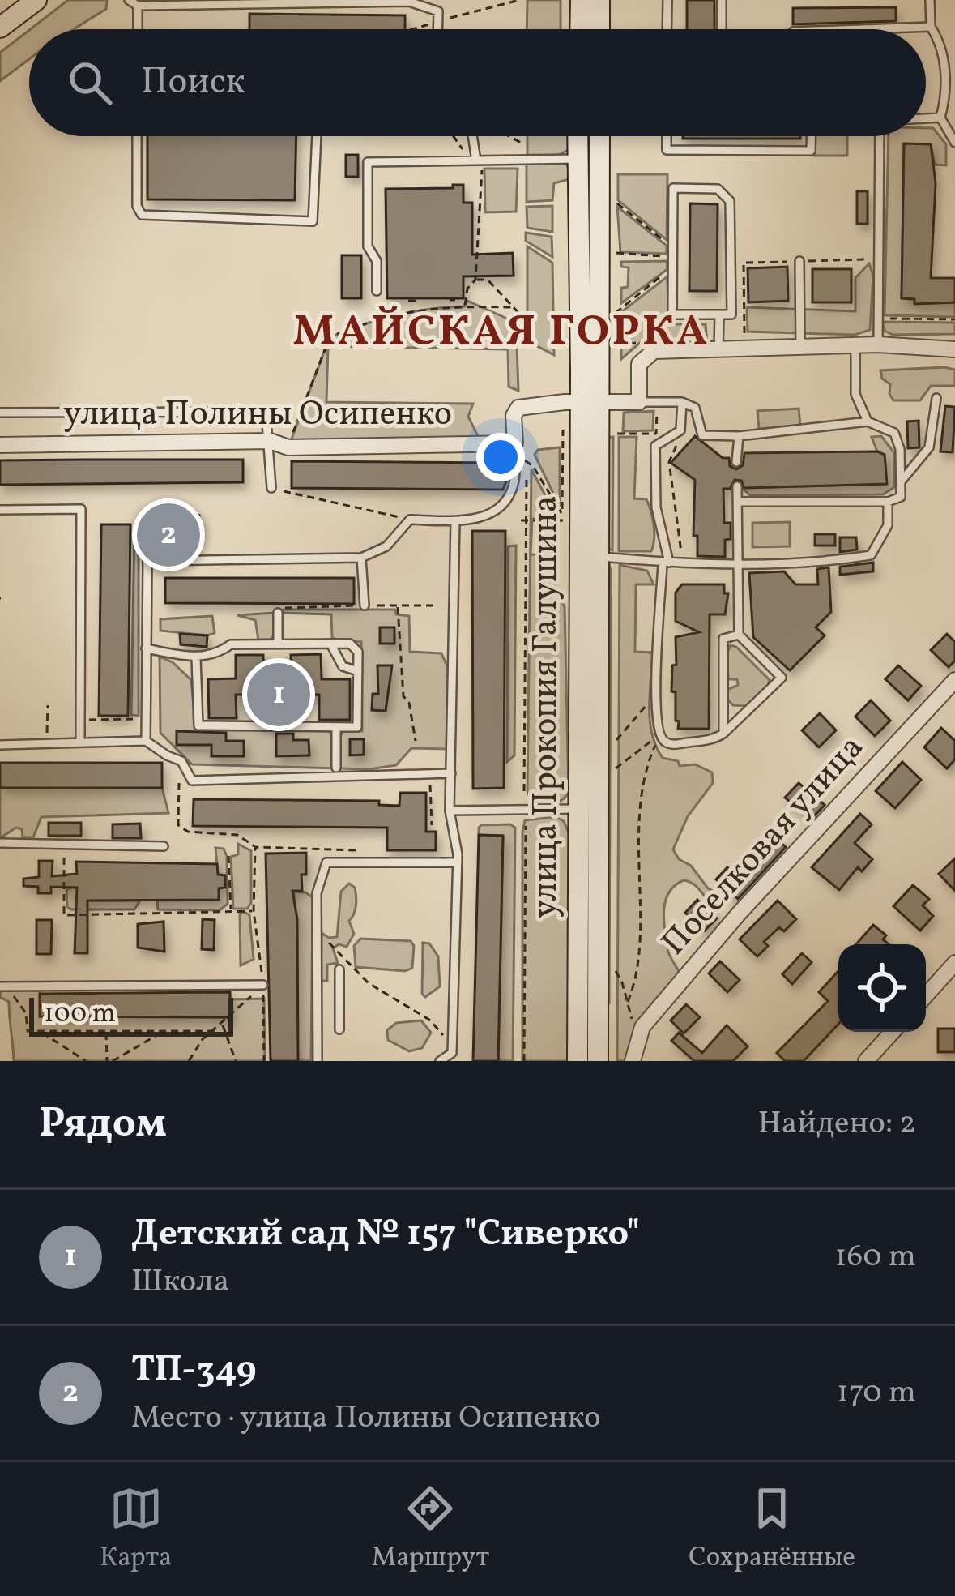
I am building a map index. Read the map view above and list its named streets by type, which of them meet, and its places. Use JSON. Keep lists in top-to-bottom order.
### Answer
{
  "streets": {
    "main road": ["улица Прокопия Галушина"],
    "street": ["улица Полины Осипенко", "Поселковая улица"]
  },
  "districts": ["МАЙСКАЯ ГОРКА"],
  "scale_bar": "100 m",
  "page": {
    "search": "Поиск",
    "pins": ["2", "1"],
    "scale": "100 m",
    "heading": ["Рядом", "Найдено: 2"],
    "list": [
      {
        "mark": "1",
        "name": "Детский сад № 157 \"Сиверко\"",
        "note": "Школа",
        "value": "160 m"
      },
      {
        "mark": "2",
        "name": "ТП-349",
        "note": "Место · улица Полины Осипенко",
        "value": "170 m"
      }
    ],
    "nav": ["Карта", "Маршрут", "Сохранённые"]
  }
}
